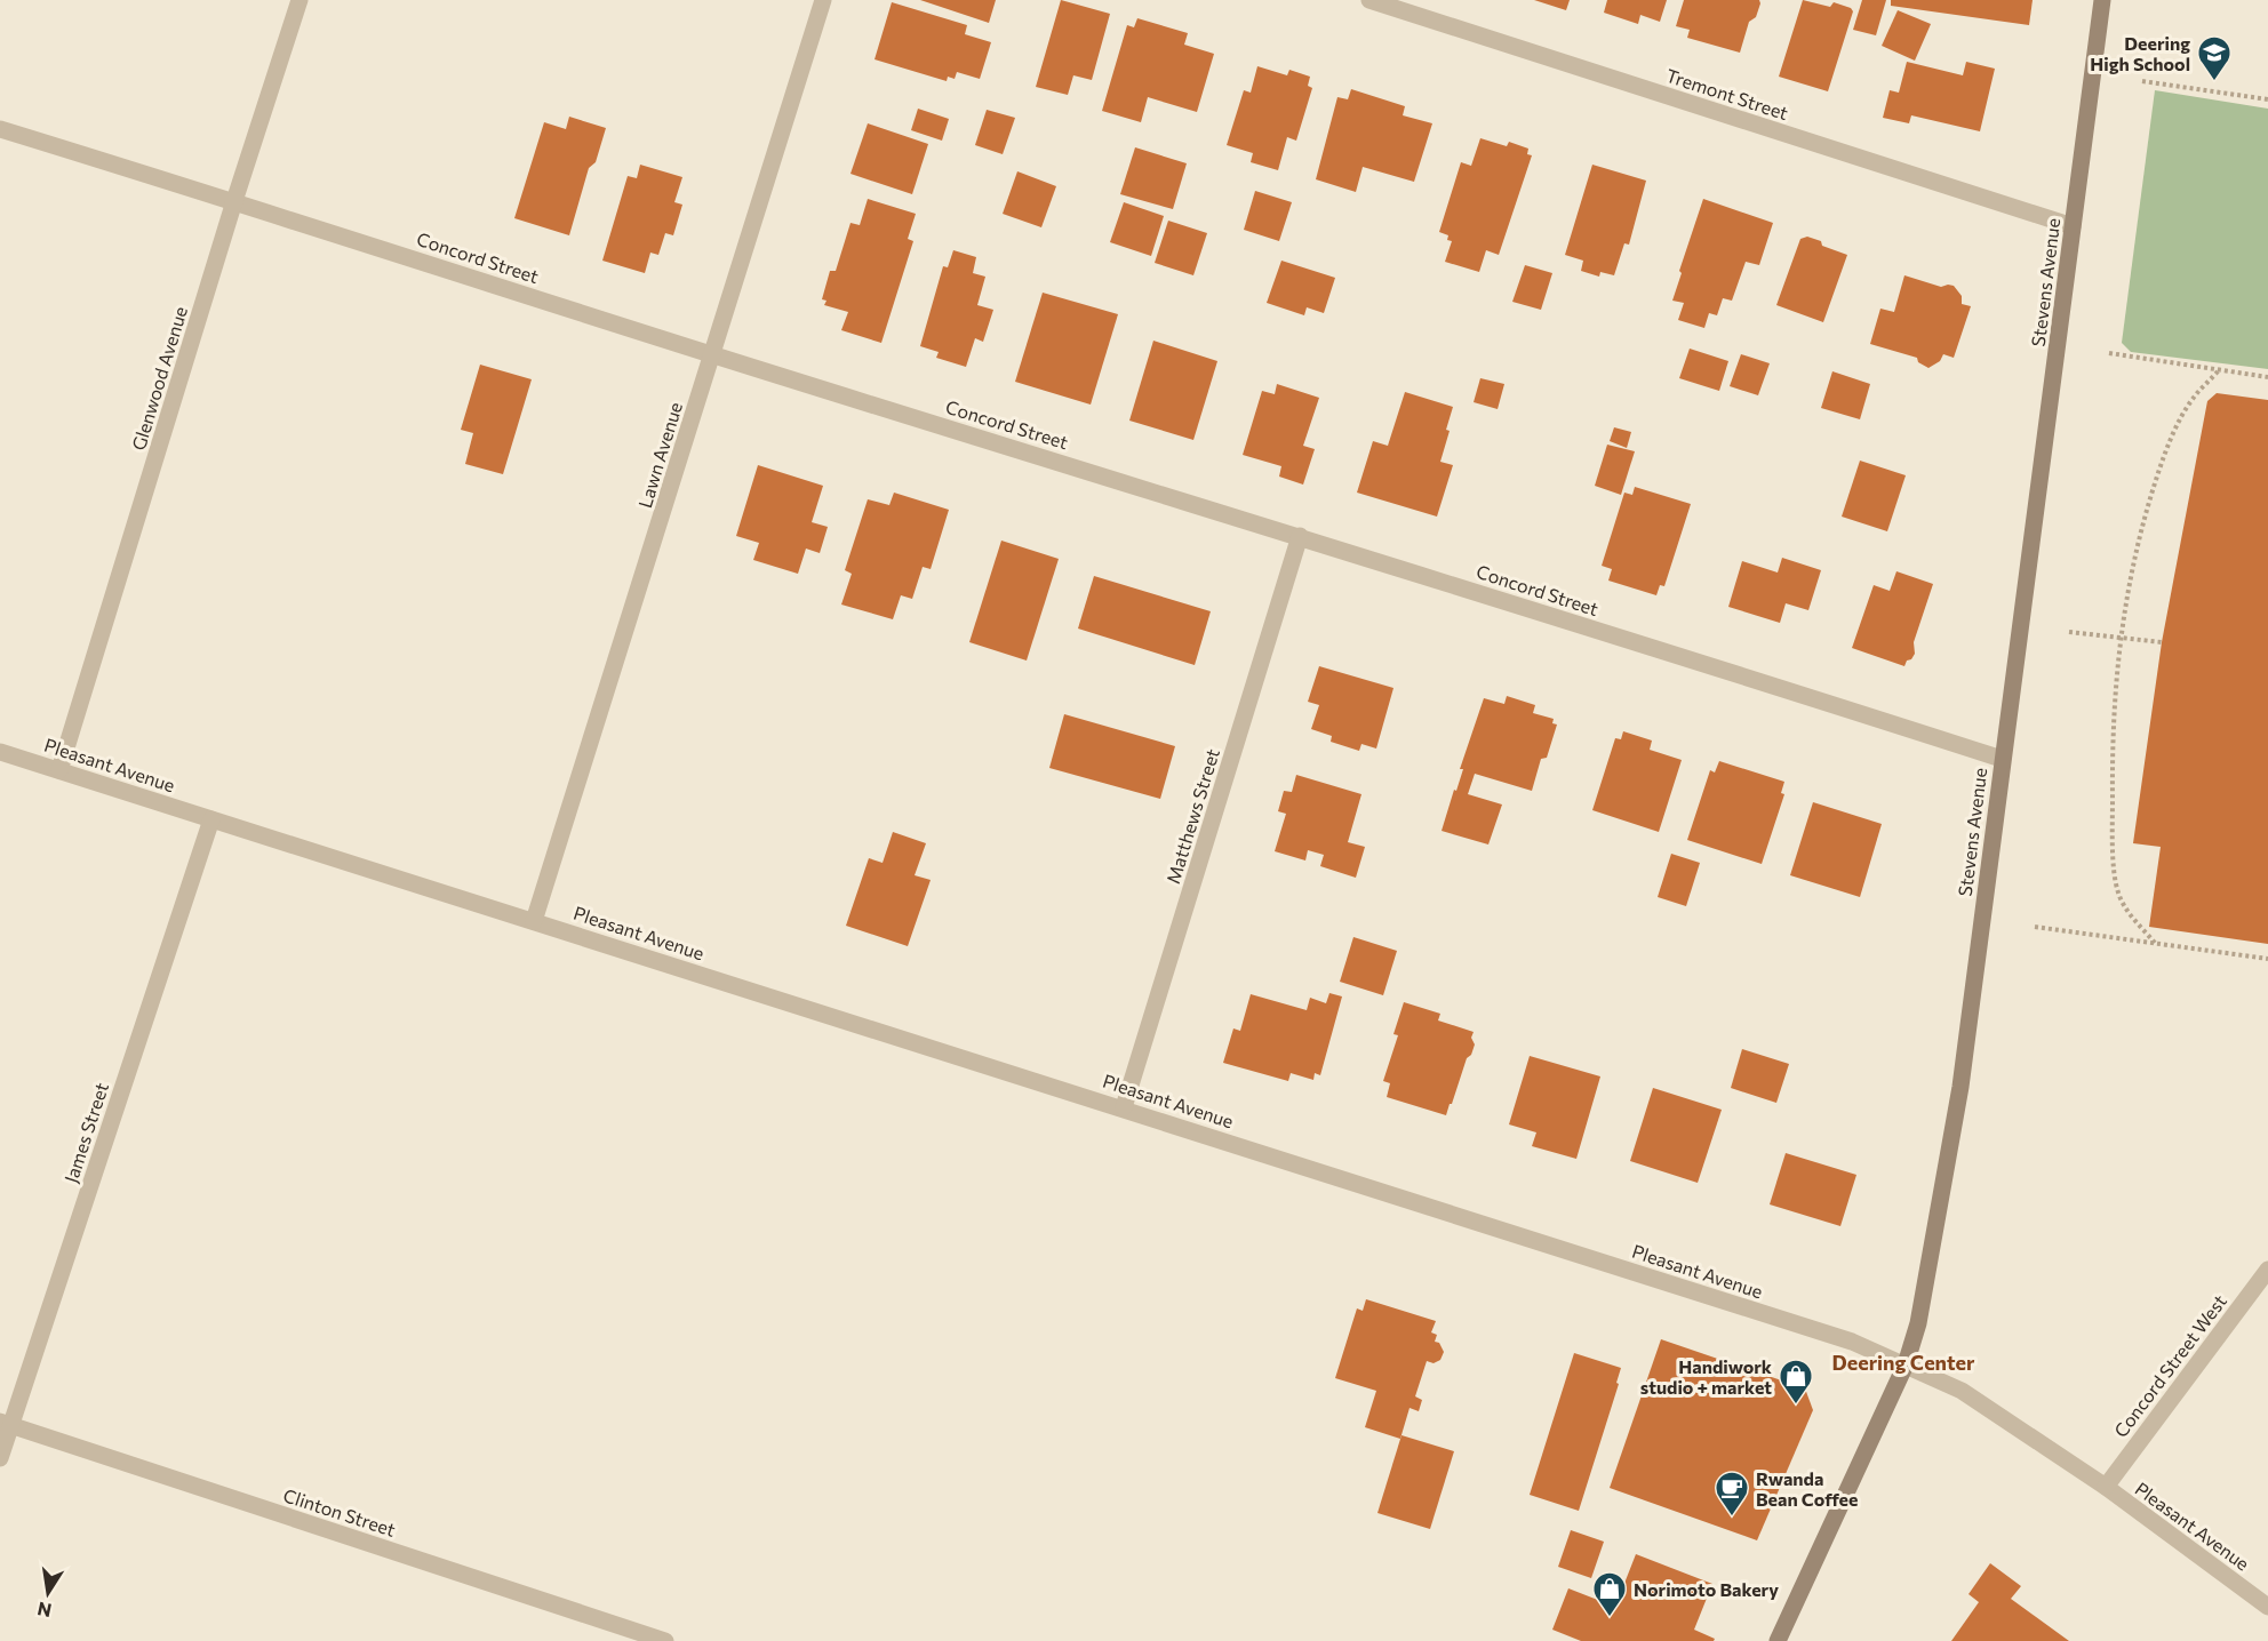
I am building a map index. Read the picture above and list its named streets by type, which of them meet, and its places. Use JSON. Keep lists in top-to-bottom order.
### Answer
{
  "streets": {
    "main road": ["Stevens Avenue"],
    "street": [
      "Tremont Street",
      "Concord Street",
      "Glenwood Avenue",
      "Lawn Avenue",
      "Pleasant Avenue",
      "Matthews Street",
      "James Street",
      "Concord Street West",
      "Clinton Street"
    ]
  },
  "crossings": [
    ["Tremont Street", "Stevens Avenue"],
    ["Concord Street", "Stevens Avenue"],
    ["Concord Street", "Glenwood Avenue"],
    ["Concord Street", "Lawn Avenue"],
    ["Concord Street", "Matthews Street"],
    ["Stevens Avenue", "Pleasant Avenue"],
    ["Glenwood Avenue", "Pleasant Avenue"],
    ["Lawn Avenue", "Pleasant Avenue"],
    ["Pleasant Avenue", "Matthews Street"],
    ["Pleasant Avenue", "James Street"],
    ["Pleasant Avenue", "Concord Street West"],
    ["James Street", "Clinton Street"]
  ],
  "districts": ["Deering Center"],
  "places": {
    "school or university": ["Deering High School"],
    "shop": ["Handiwork studio + market", "Norimoto Bakery"],
    "cafe": ["Rwanda Bean Coffee"]
  },
  "north": "bottom"
}
